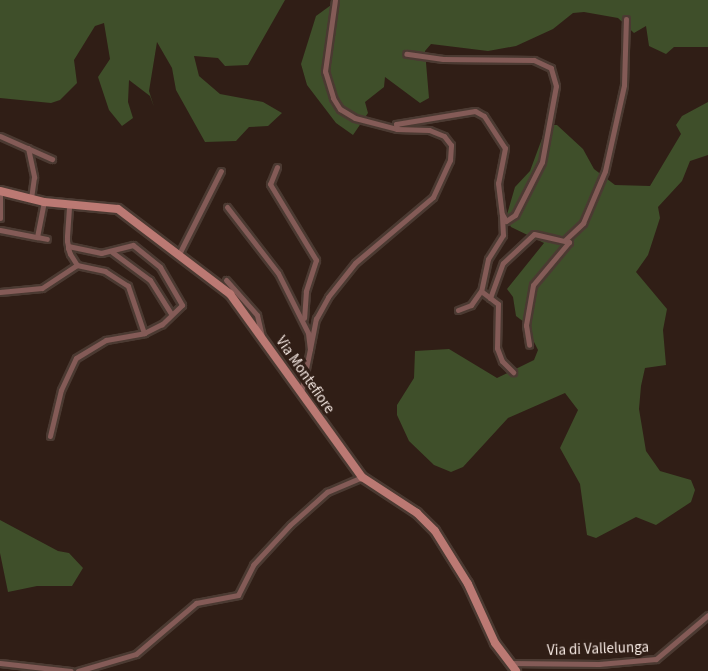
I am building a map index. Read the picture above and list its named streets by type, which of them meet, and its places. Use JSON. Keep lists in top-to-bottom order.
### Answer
{
  "streets": {
    "main road": ["Via Montefiore"],
    "street": ["Via di Vallelunga"]
  },
  "crossings": [
    ["Via Montefiore", "Via di Vallelunga"]
  ]
}
